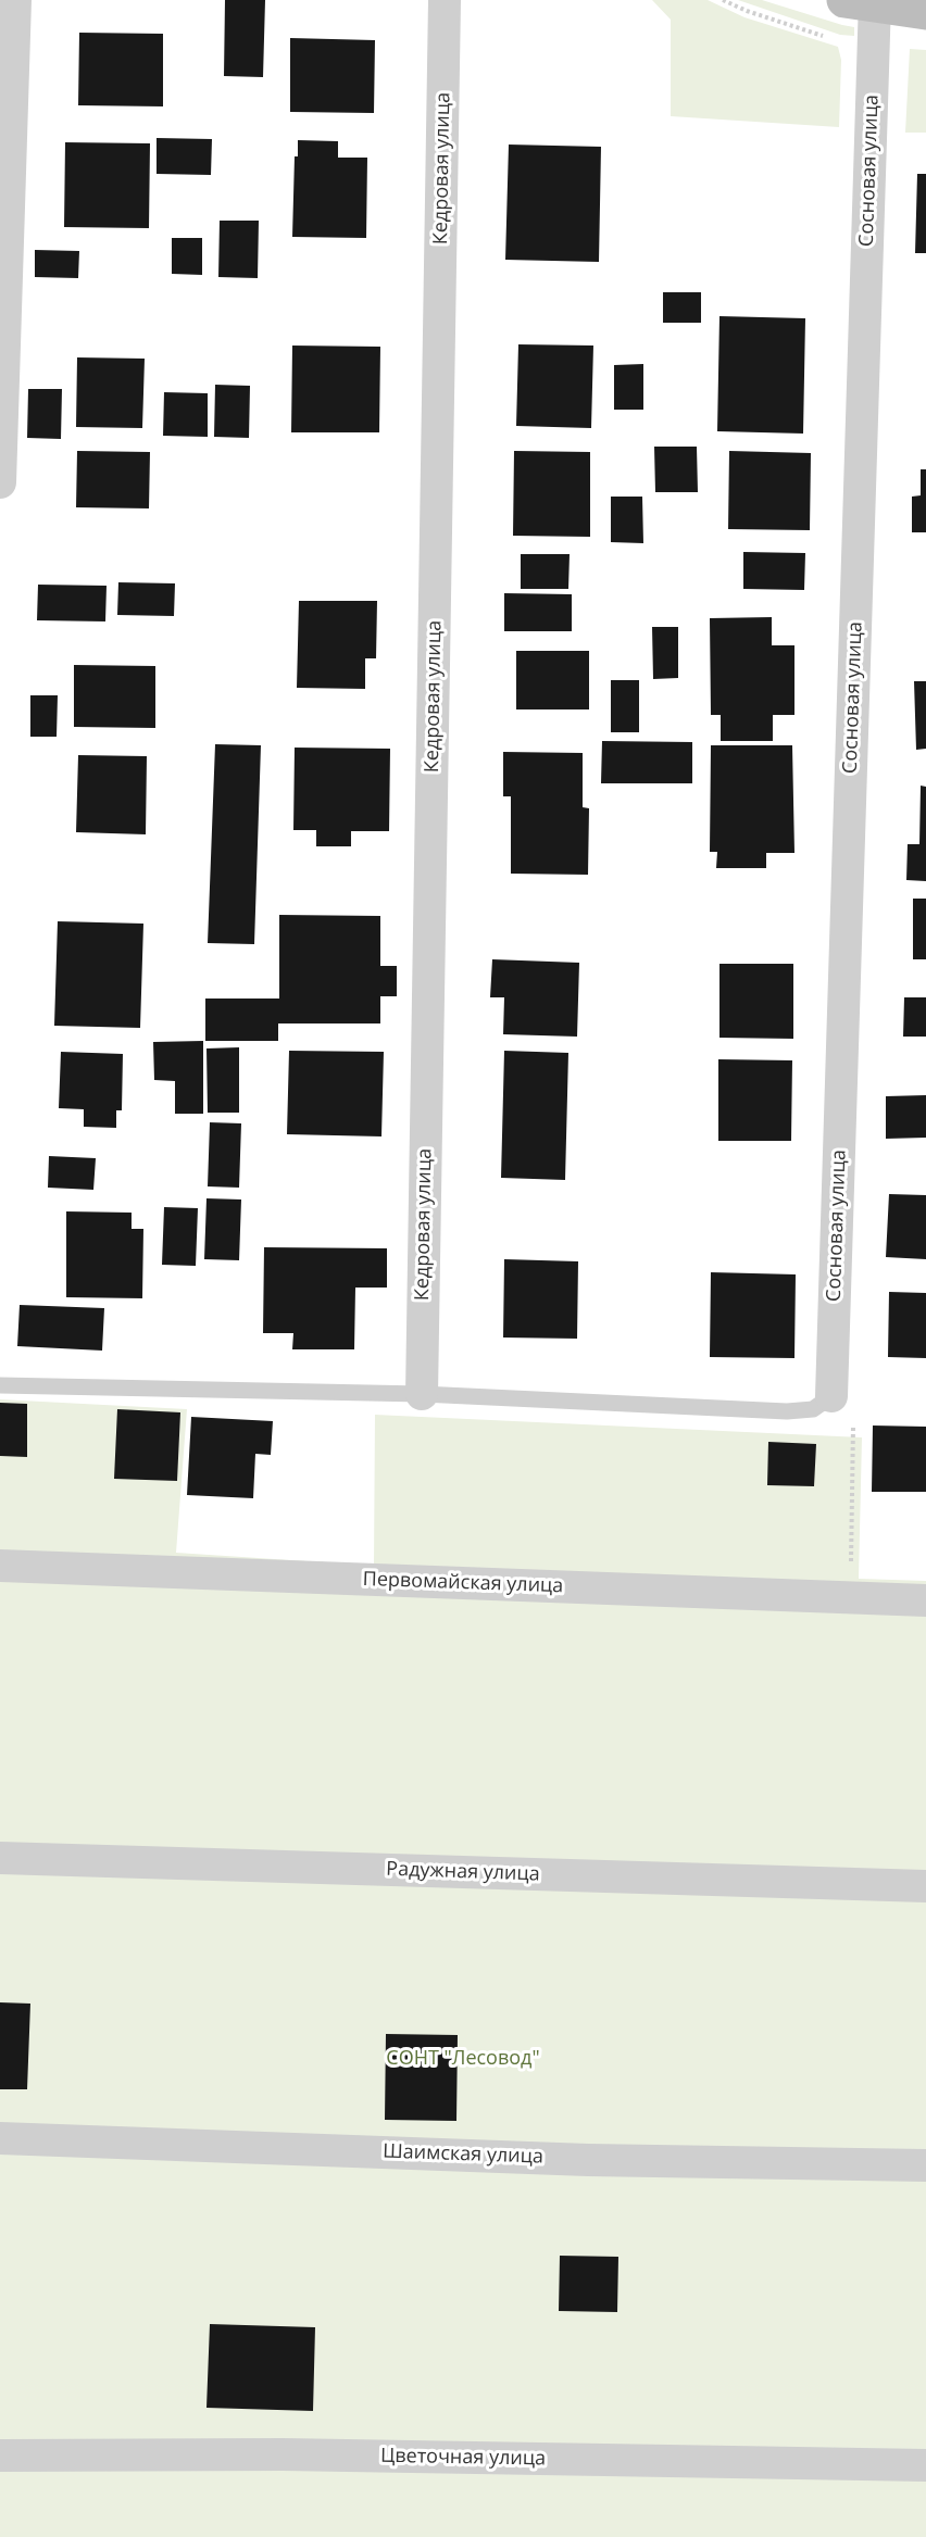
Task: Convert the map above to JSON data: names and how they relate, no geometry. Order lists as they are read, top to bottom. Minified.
{"streets":{"street":["Кедровая улица","Сосновая улица","Первомайская улица","Радужная улица","Шаимская улица","Цветочная улица"]},"parks":["СОНТ \"Лесовод\""]}
